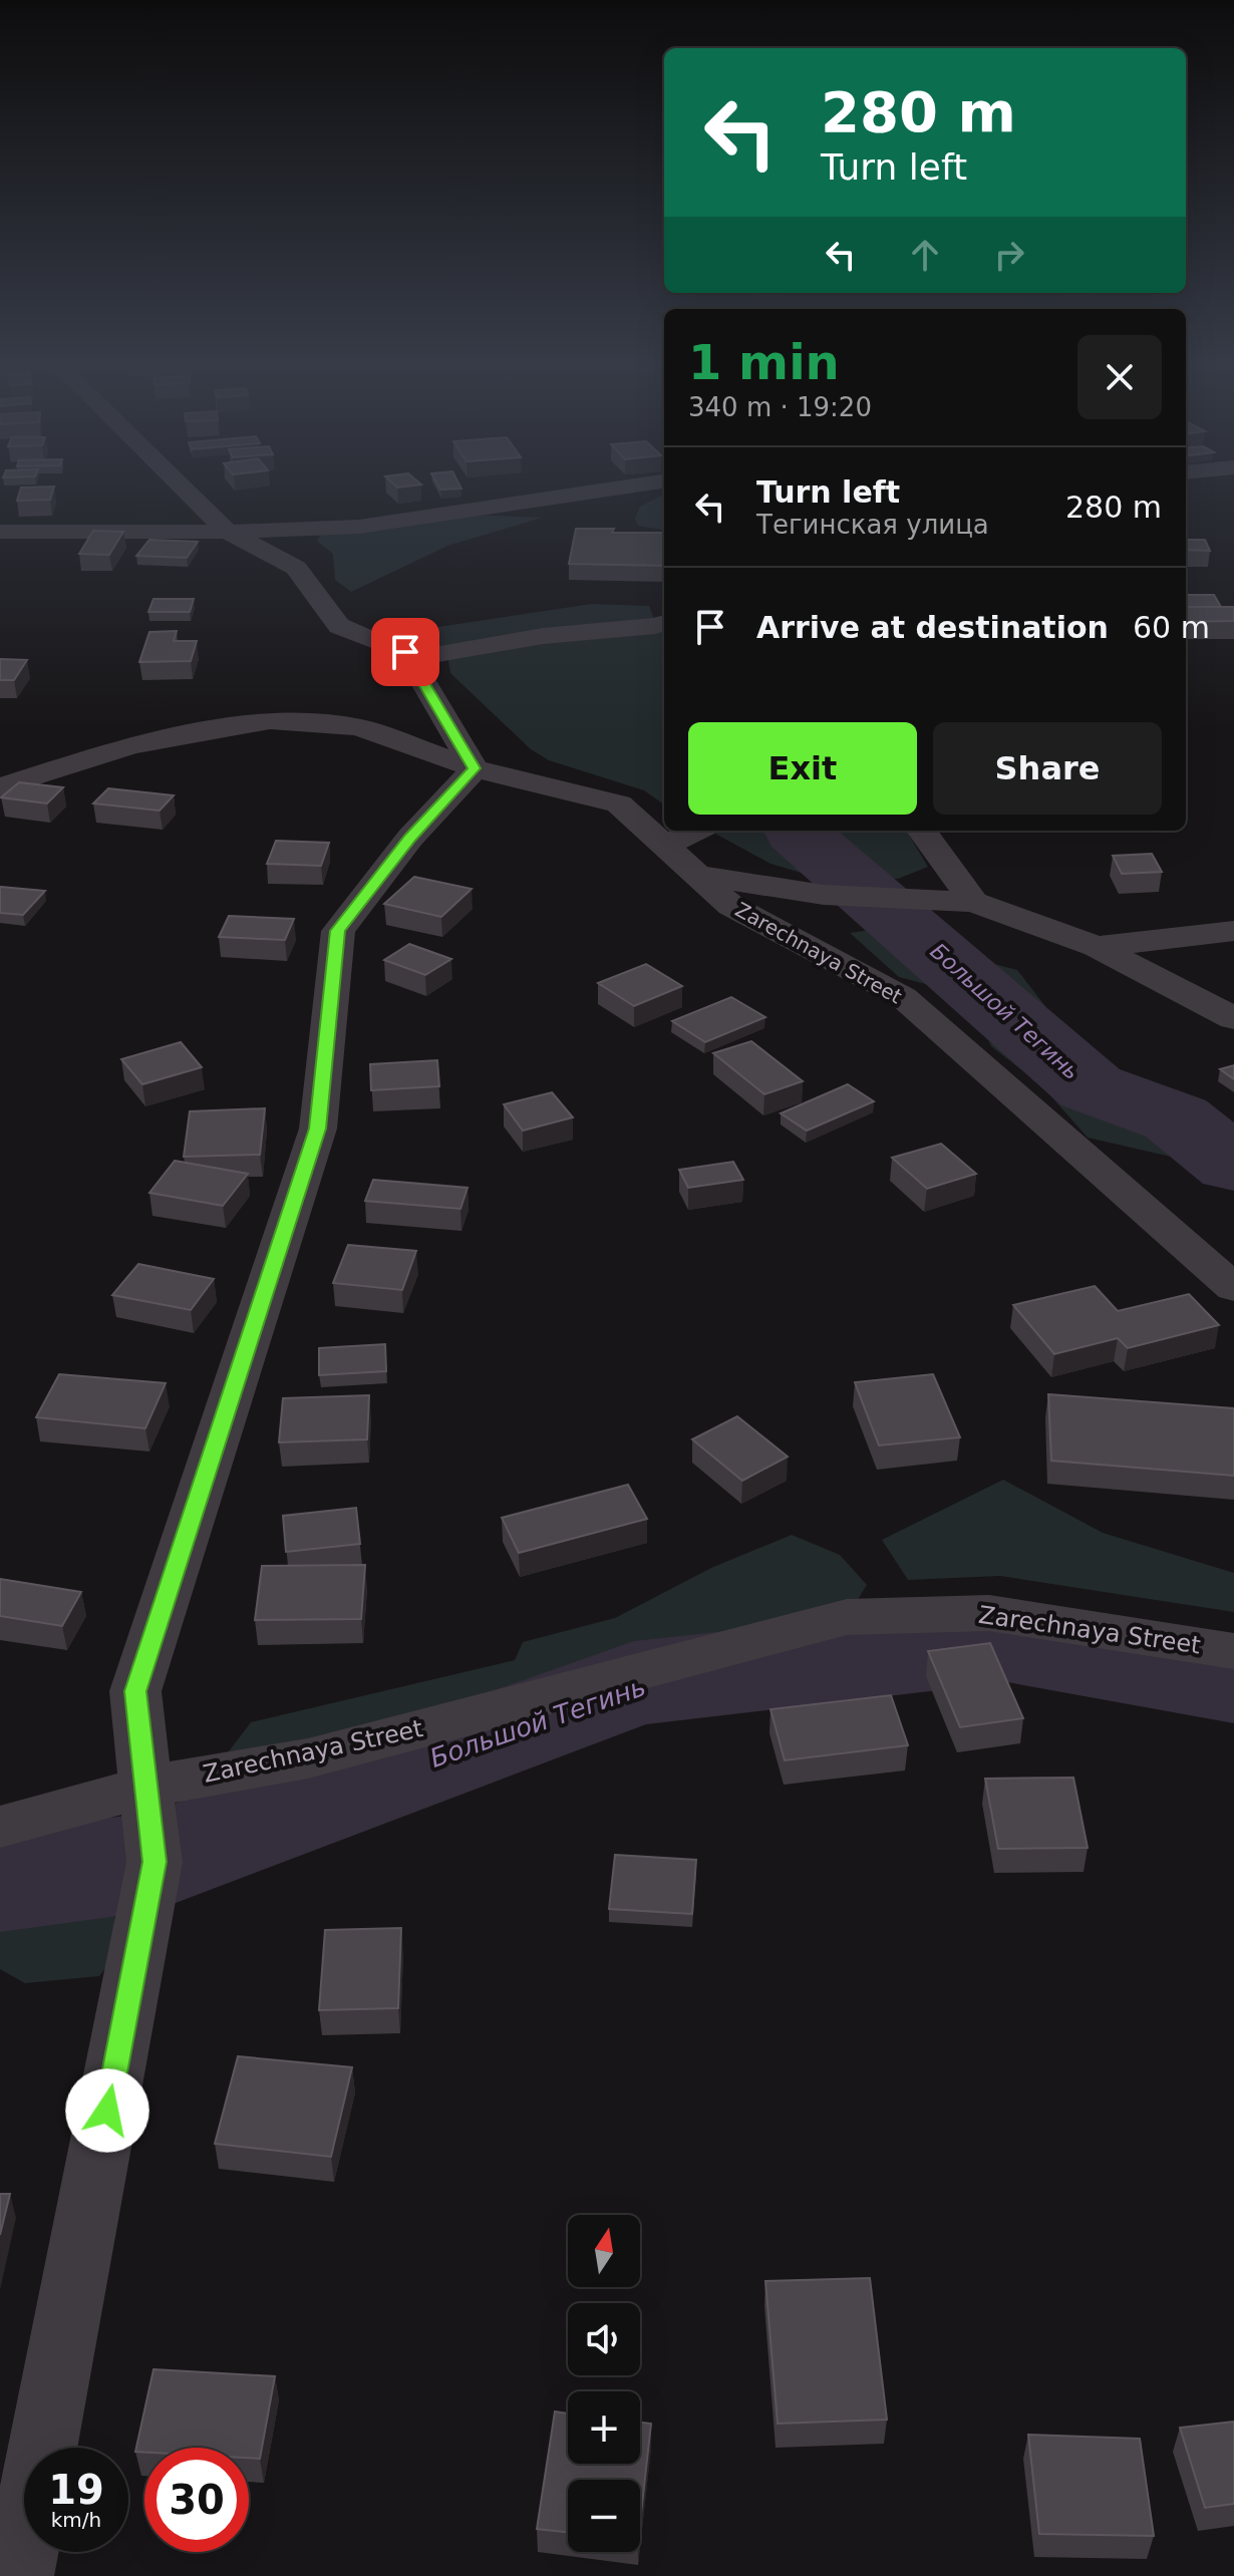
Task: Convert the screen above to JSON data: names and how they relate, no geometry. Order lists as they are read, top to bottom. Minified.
{"streets":{"street":["Zarechnaya Street"]},"water":["Большой Тегинь"],"north":"top","page":{"turn":["280 m","Turn left"],"heading":["1 min","340 m · 19:20"],"list":[{"name":"Turn left","note":"Тегинская улица","value":"280 m"},{"name":"Arrive at destination","value":"60 m"}],"buttons":["Exit","Share"],"map_buttons":["+","−"],"speed":"19 km/h","limit":"30"}}
